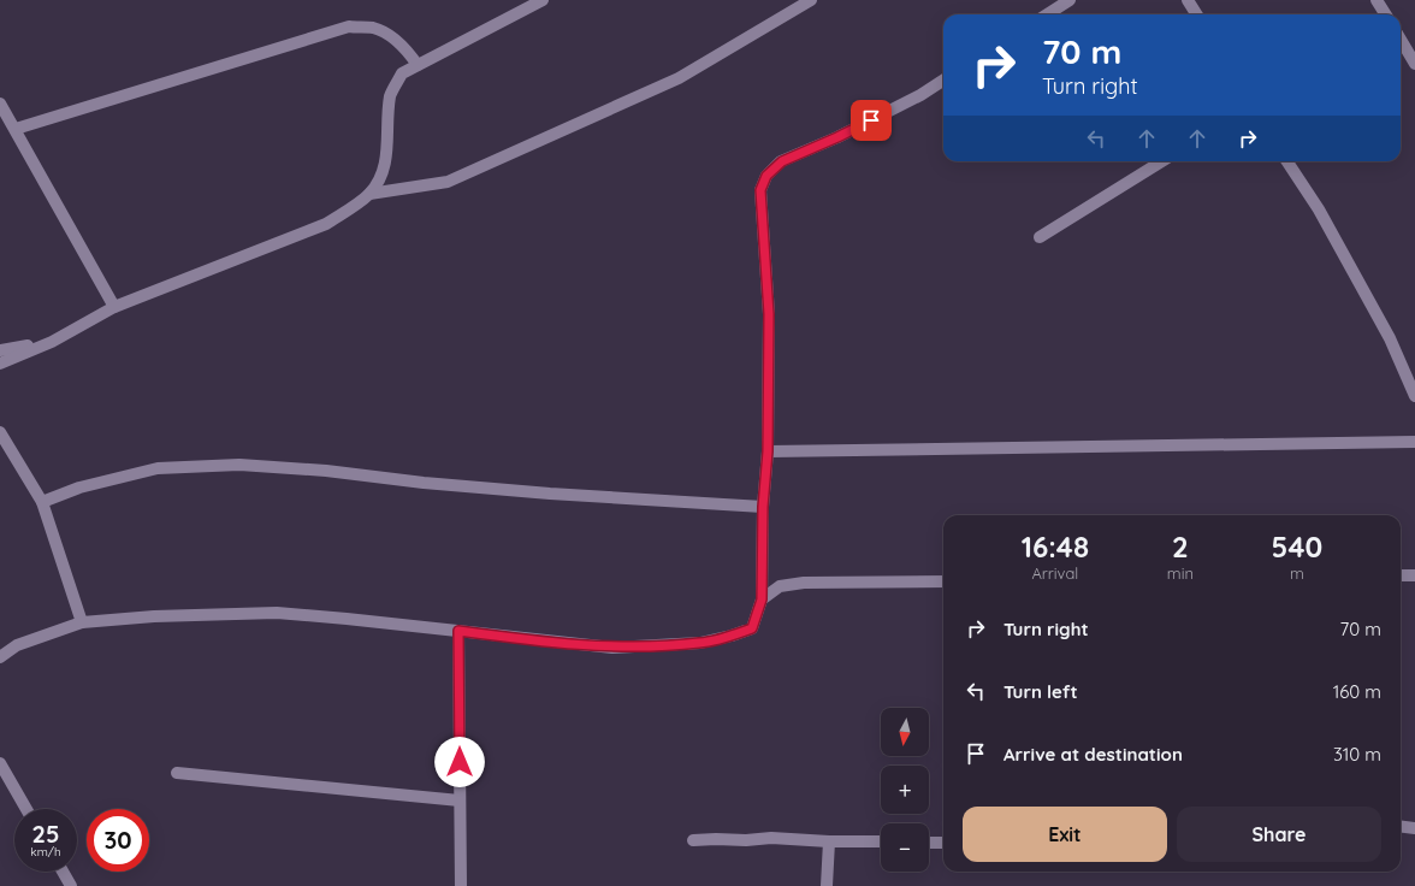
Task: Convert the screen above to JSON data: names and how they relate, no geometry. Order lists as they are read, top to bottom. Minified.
{"north":"bottom","page":{"turn":["70 m","Turn right"],"eta":["16:48","Arrival","2","min","540","m"],"list":[{"name":"Turn right","value":"70 m"},{"name":"Turn left","value":"160 m"},{"name":"Arrive at destination","value":"310 m"}],"map_buttons":["+","−"],"buttons":["Exit","Share"],"speed":"25 km/h","limit":"30"}}
